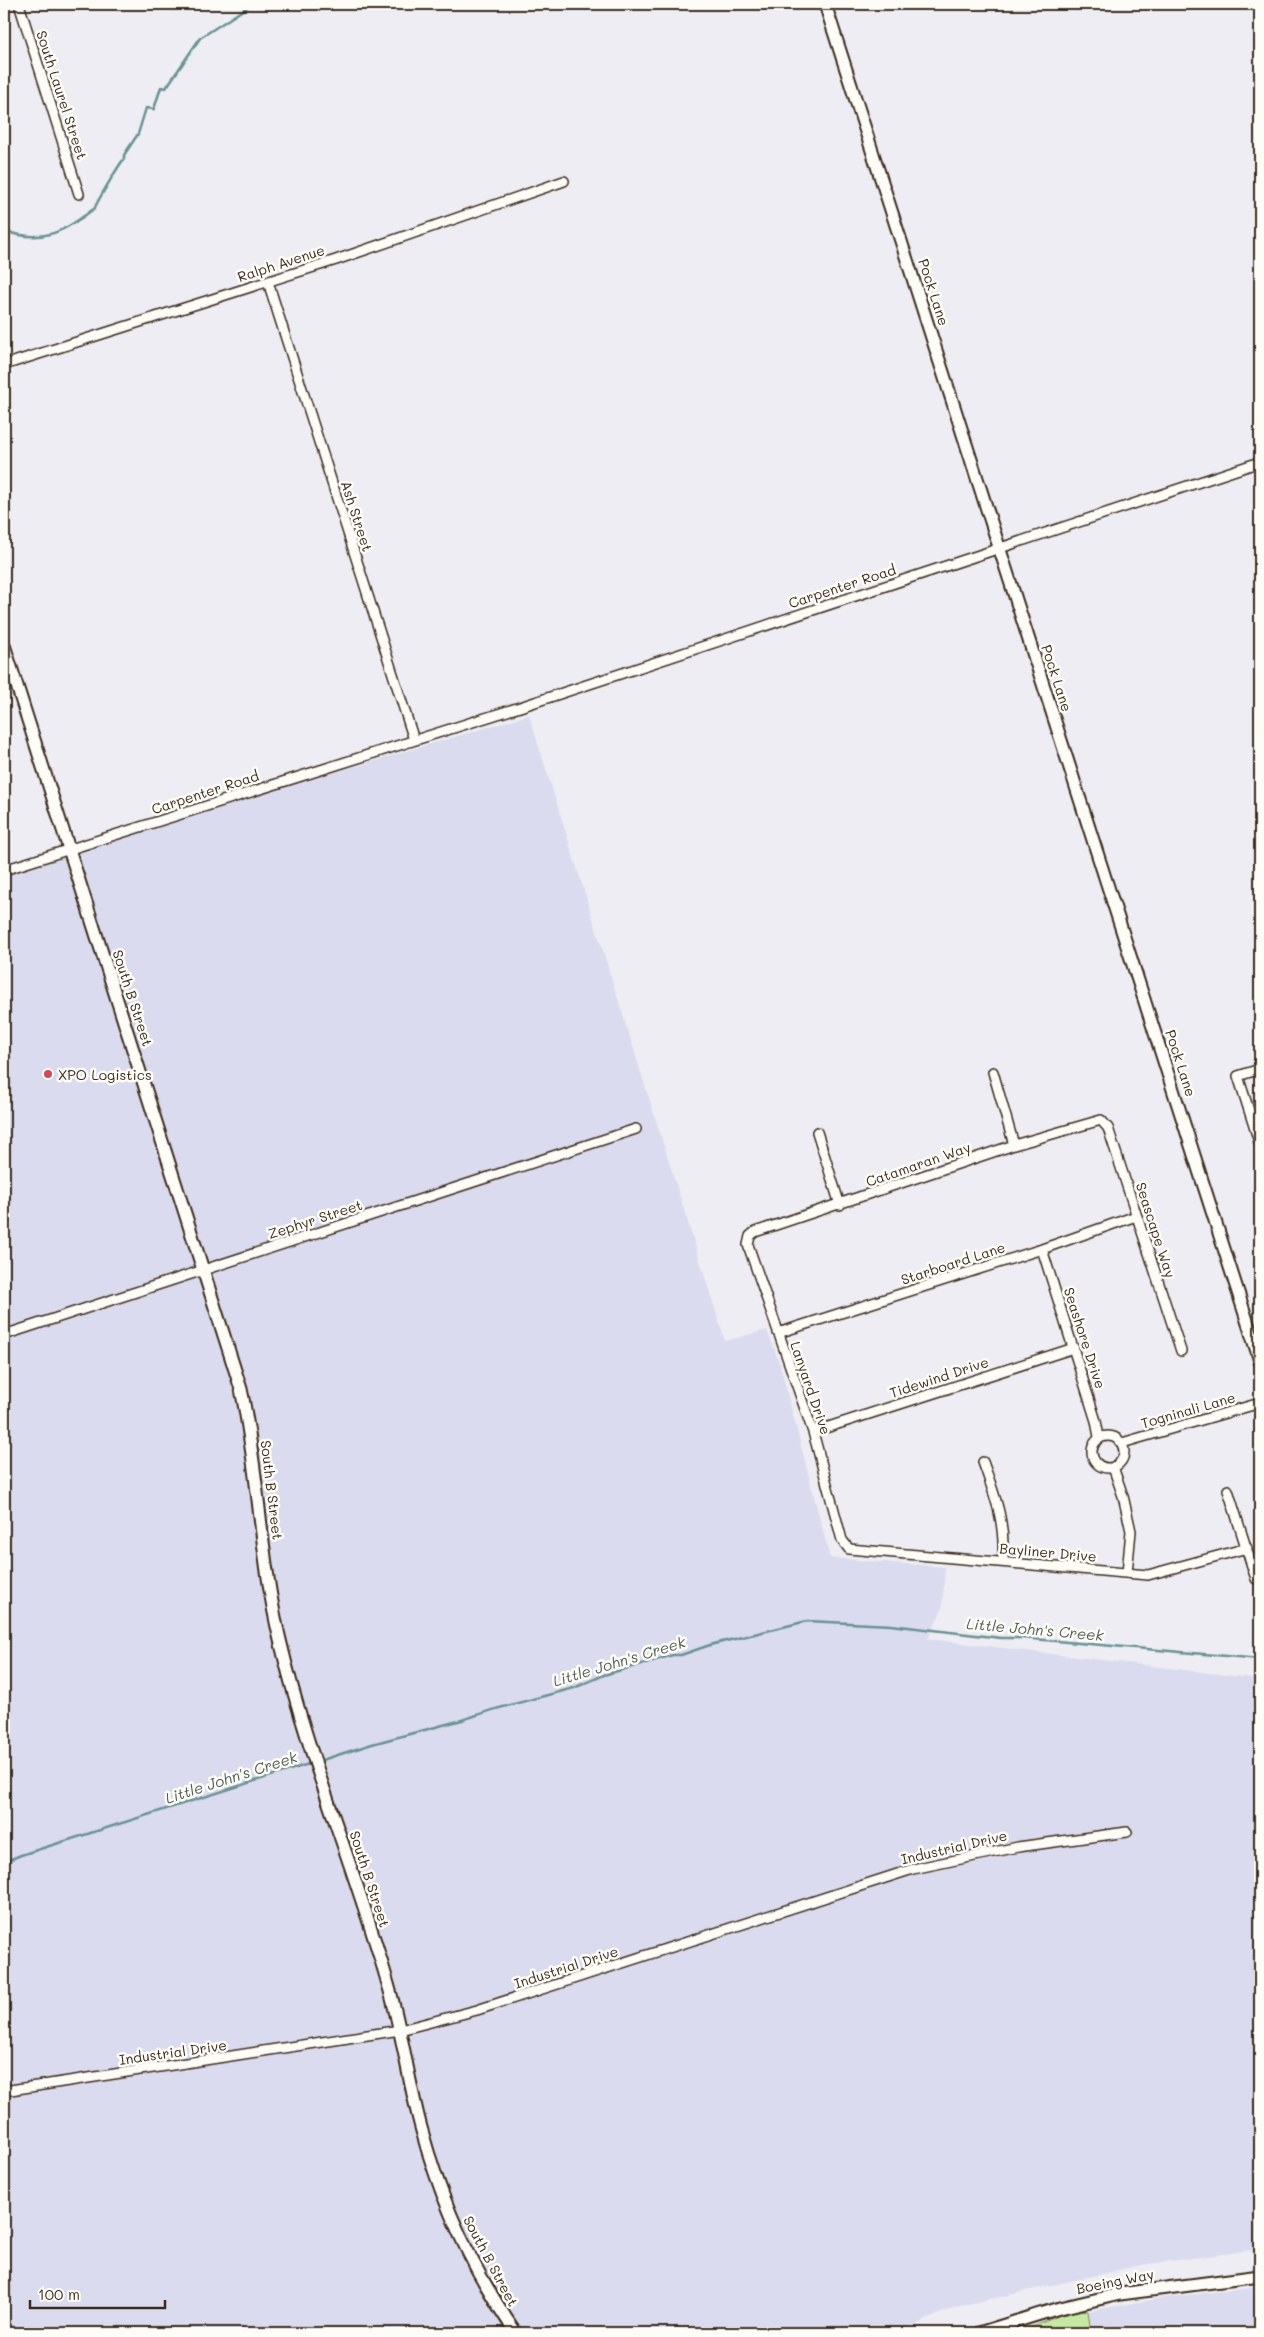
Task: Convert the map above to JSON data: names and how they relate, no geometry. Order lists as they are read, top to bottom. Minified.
{"streets":{"street":["South Laurel Street","Ralph Avenue","Pock Lane","Ash Street","Carpenter Road","South B Street","Catamaran Way","Zephyr Street","Seascape Way","Starboard Lane","Seashore Drive","Tidewind Drive","Lanyard Drive","Togninali Lane","Bayliner Drive","Industrial Drive","Boeing Way"]},"crossings":[["Ralph Avenue","Ash Street"],["Pock Lane","Carpenter Road"],["Ash Street","Carpenter Road"],["Carpenter Road","South B Street"],["South B Street","Zephyr Street"],["South B Street","Industrial Drive"],["Catamaran Way","Seascape Way"],["Catamaran Way","Lanyard Drive"],["Seascape Way","Starboard Lane"],["Starboard Lane","Seashore Drive"],["Starboard Lane","Lanyard Drive"],["Seashore Drive","Tidewind Drive"],["Seashore Drive","Togninali Lane"],["Tidewind Drive","Lanyard Drive"],["Lanyard Drive","Bayliner Drive"]],"water":["Little John's Creek"],"places":["XPO Logistics"],"scale_bar":"100 m"}
